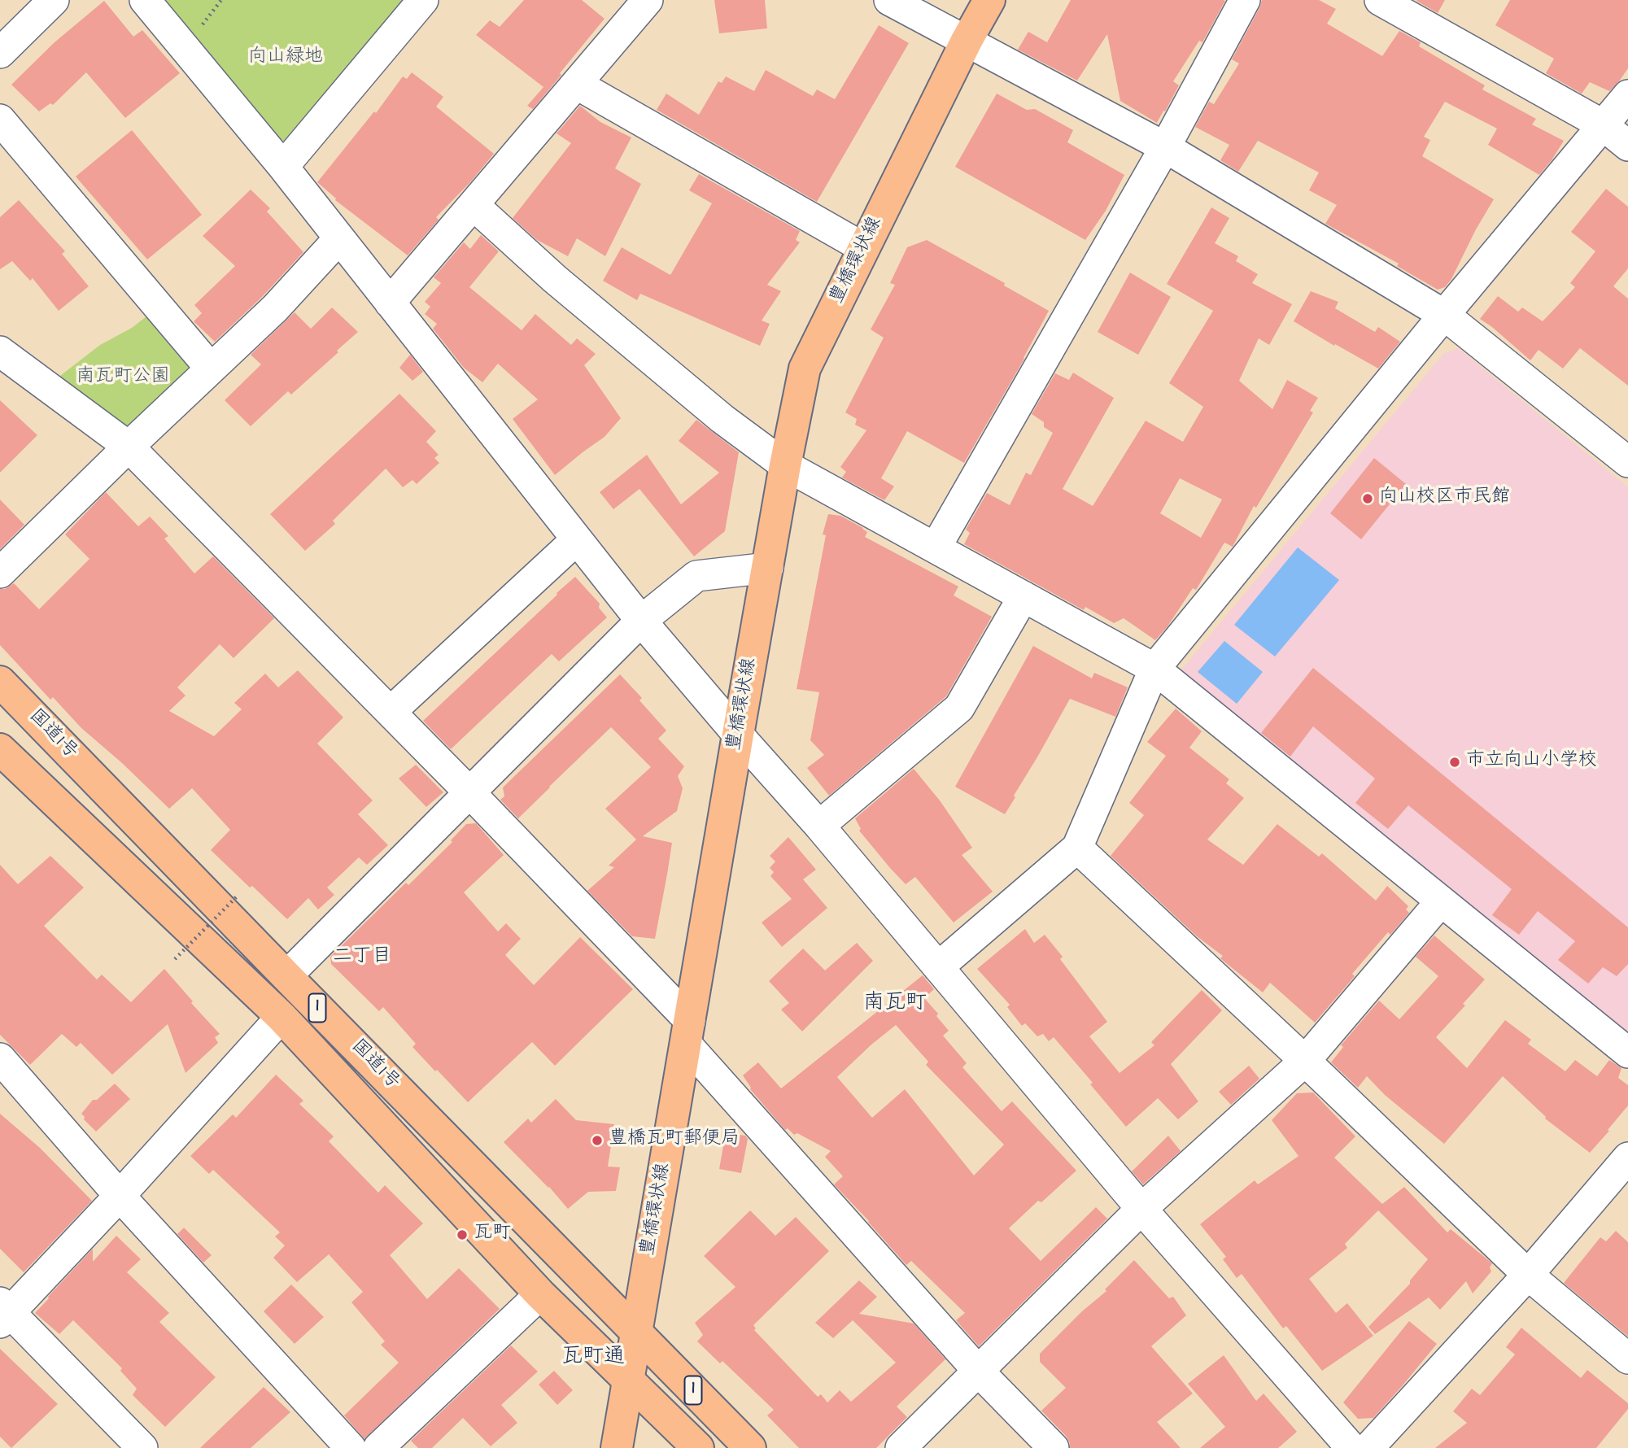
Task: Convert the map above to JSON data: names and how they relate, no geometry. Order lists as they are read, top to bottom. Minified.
{"streets":{"main road":["豊橋環状線","国道1号","1"]},"crossings":[["豊橋環状線","国道1号"]],"districts":["二丁目","南瓦町","瓦町通"],"parks":["向山緑地","南瓦町公園"],"places":["向山校区市民館","市立向山小学校","豊橋瓦町郵便局","瓦町"]}
